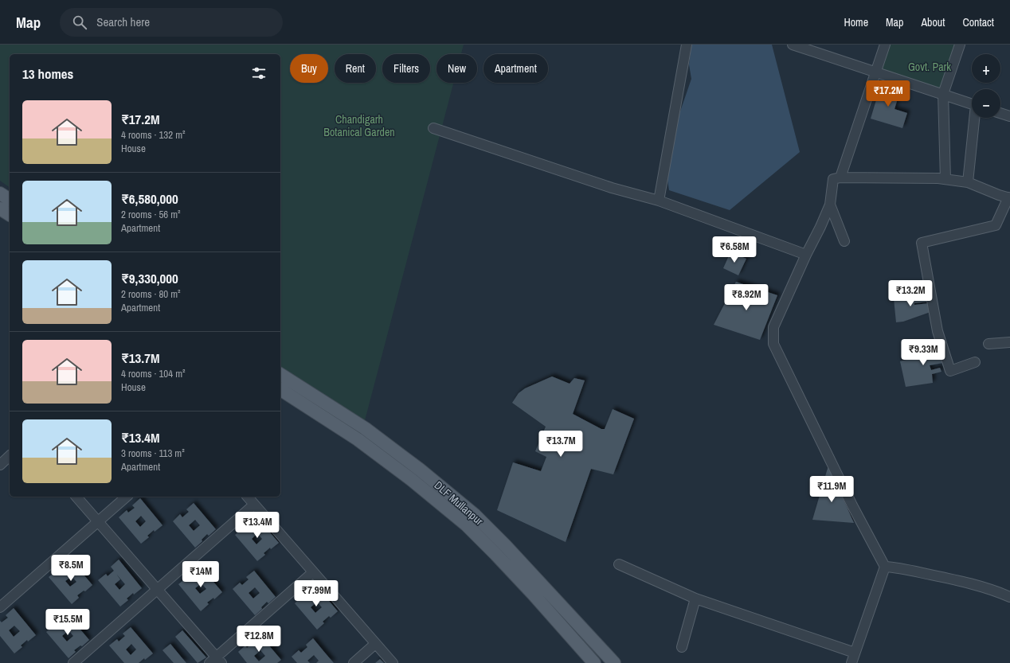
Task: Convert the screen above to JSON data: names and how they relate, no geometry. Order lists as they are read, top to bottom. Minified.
{"streets":{"main road":["DLF Mullanpur"]},"parks":["Govt. Park","Chandigarh Botanical Garden"],"page":{"header":"Map","search":"Search here","nav":["Home","Map","About","Contact"],"map_buttons":["+","−"],"chip":["Buy","Rent","Filters","New","Apartment"],"heading":"13 homes","price":["₹17.2M","₹6.58M","₹13.2M","₹8.92M","₹9.33M","₹13.7M","₹11.9M","₹13.4M","₹8.5M","₹14M","₹7.99M","₹15.5M","₹12.8M"],"list":[{"name":"₹17.2M","note":"4 rooms · 132 m² · House"},{"name":"₹6,580,000","note":"2 rooms · 56 m² · Apartment"},{"name":"₹9,330,000","note":"2 rooms · 80 m² · Apartment"},{"name":"₹13.7M","note":"4 rooms · 104 m² · House"},{"name":"₹13.4M","note":"3 rooms · 113 m² · Apartment"}]}}
